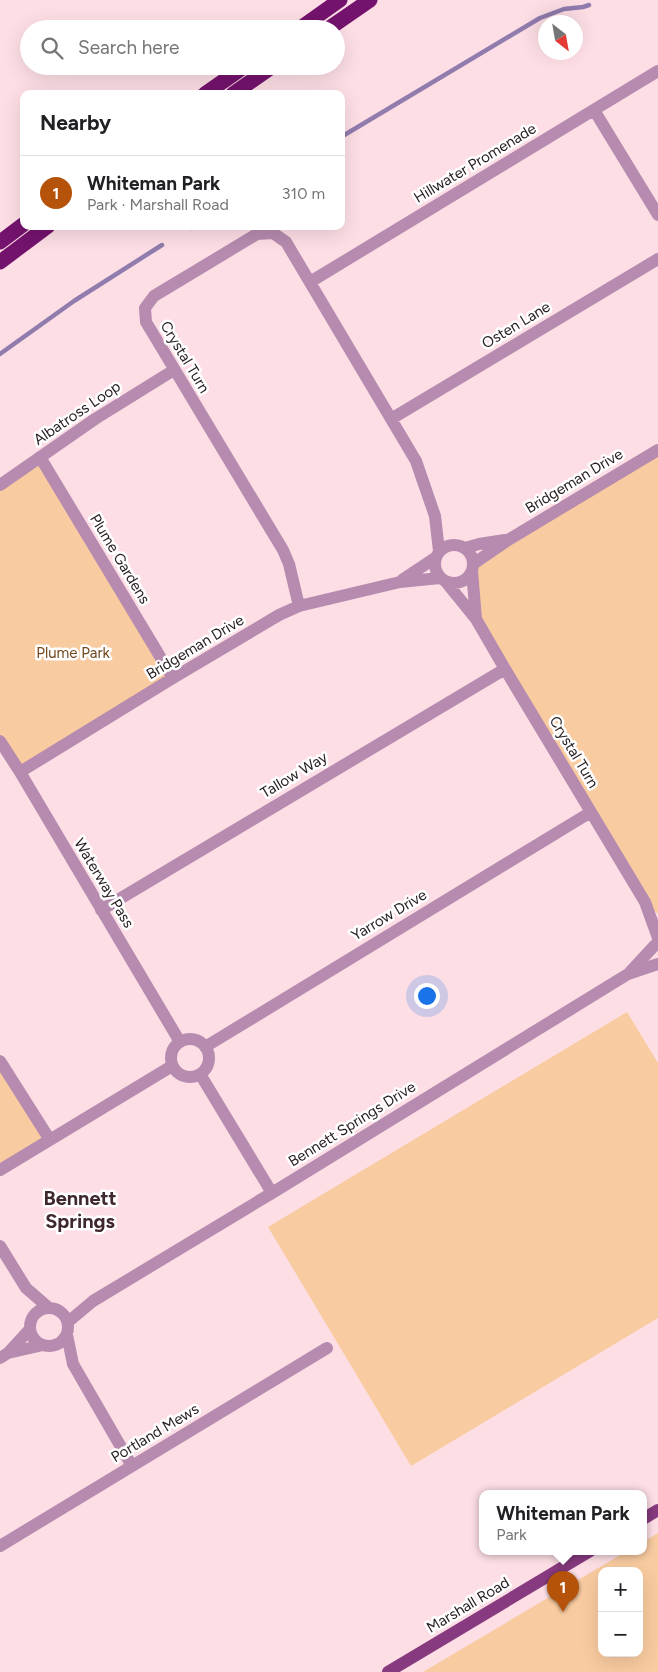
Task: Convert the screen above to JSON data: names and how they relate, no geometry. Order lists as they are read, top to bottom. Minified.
{"streets":{"main road":["Marshall Road"],"street":["Hillwater Promenade","Osten Lane","Crystal Turn","Albatross Loop","Bridgeman Drive","Plume Gardens","Tallow Way","Waterway Pass","Yarrow Drive","Bennett Springs Drive","Portland Mews"]},"crossings":[["Hillwater Promenade","Crystal Turn"],["Osten Lane","Crystal Turn"],["Crystal Turn","Albatross Loop"],["Crystal Turn","Bridgeman Drive"],["Crystal Turn","Tallow Way"],["Crystal Turn","Yarrow Drive"],["Crystal Turn","Bennett Springs Drive"],["Albatross Loop","Plume Gardens"],["Bridgeman Drive","Plume Gardens"],["Bridgeman Drive","Waterway Pass"],["Tallow Way","Waterway Pass"],["Waterway Pass","Yarrow Drive"]],"districts":["Bennett Springs"],"parks":["Plume Park"],"north":"bottom right","page":{"search":"Search here","heading":"Nearby","list":[{"mark":"1","name":"Whiteman Park","note":"Park · Marshall Road","value":"310 m"}],"popup":["Whiteman Park","Park"],"map_buttons":["+","−"],"pins":"1"}}
